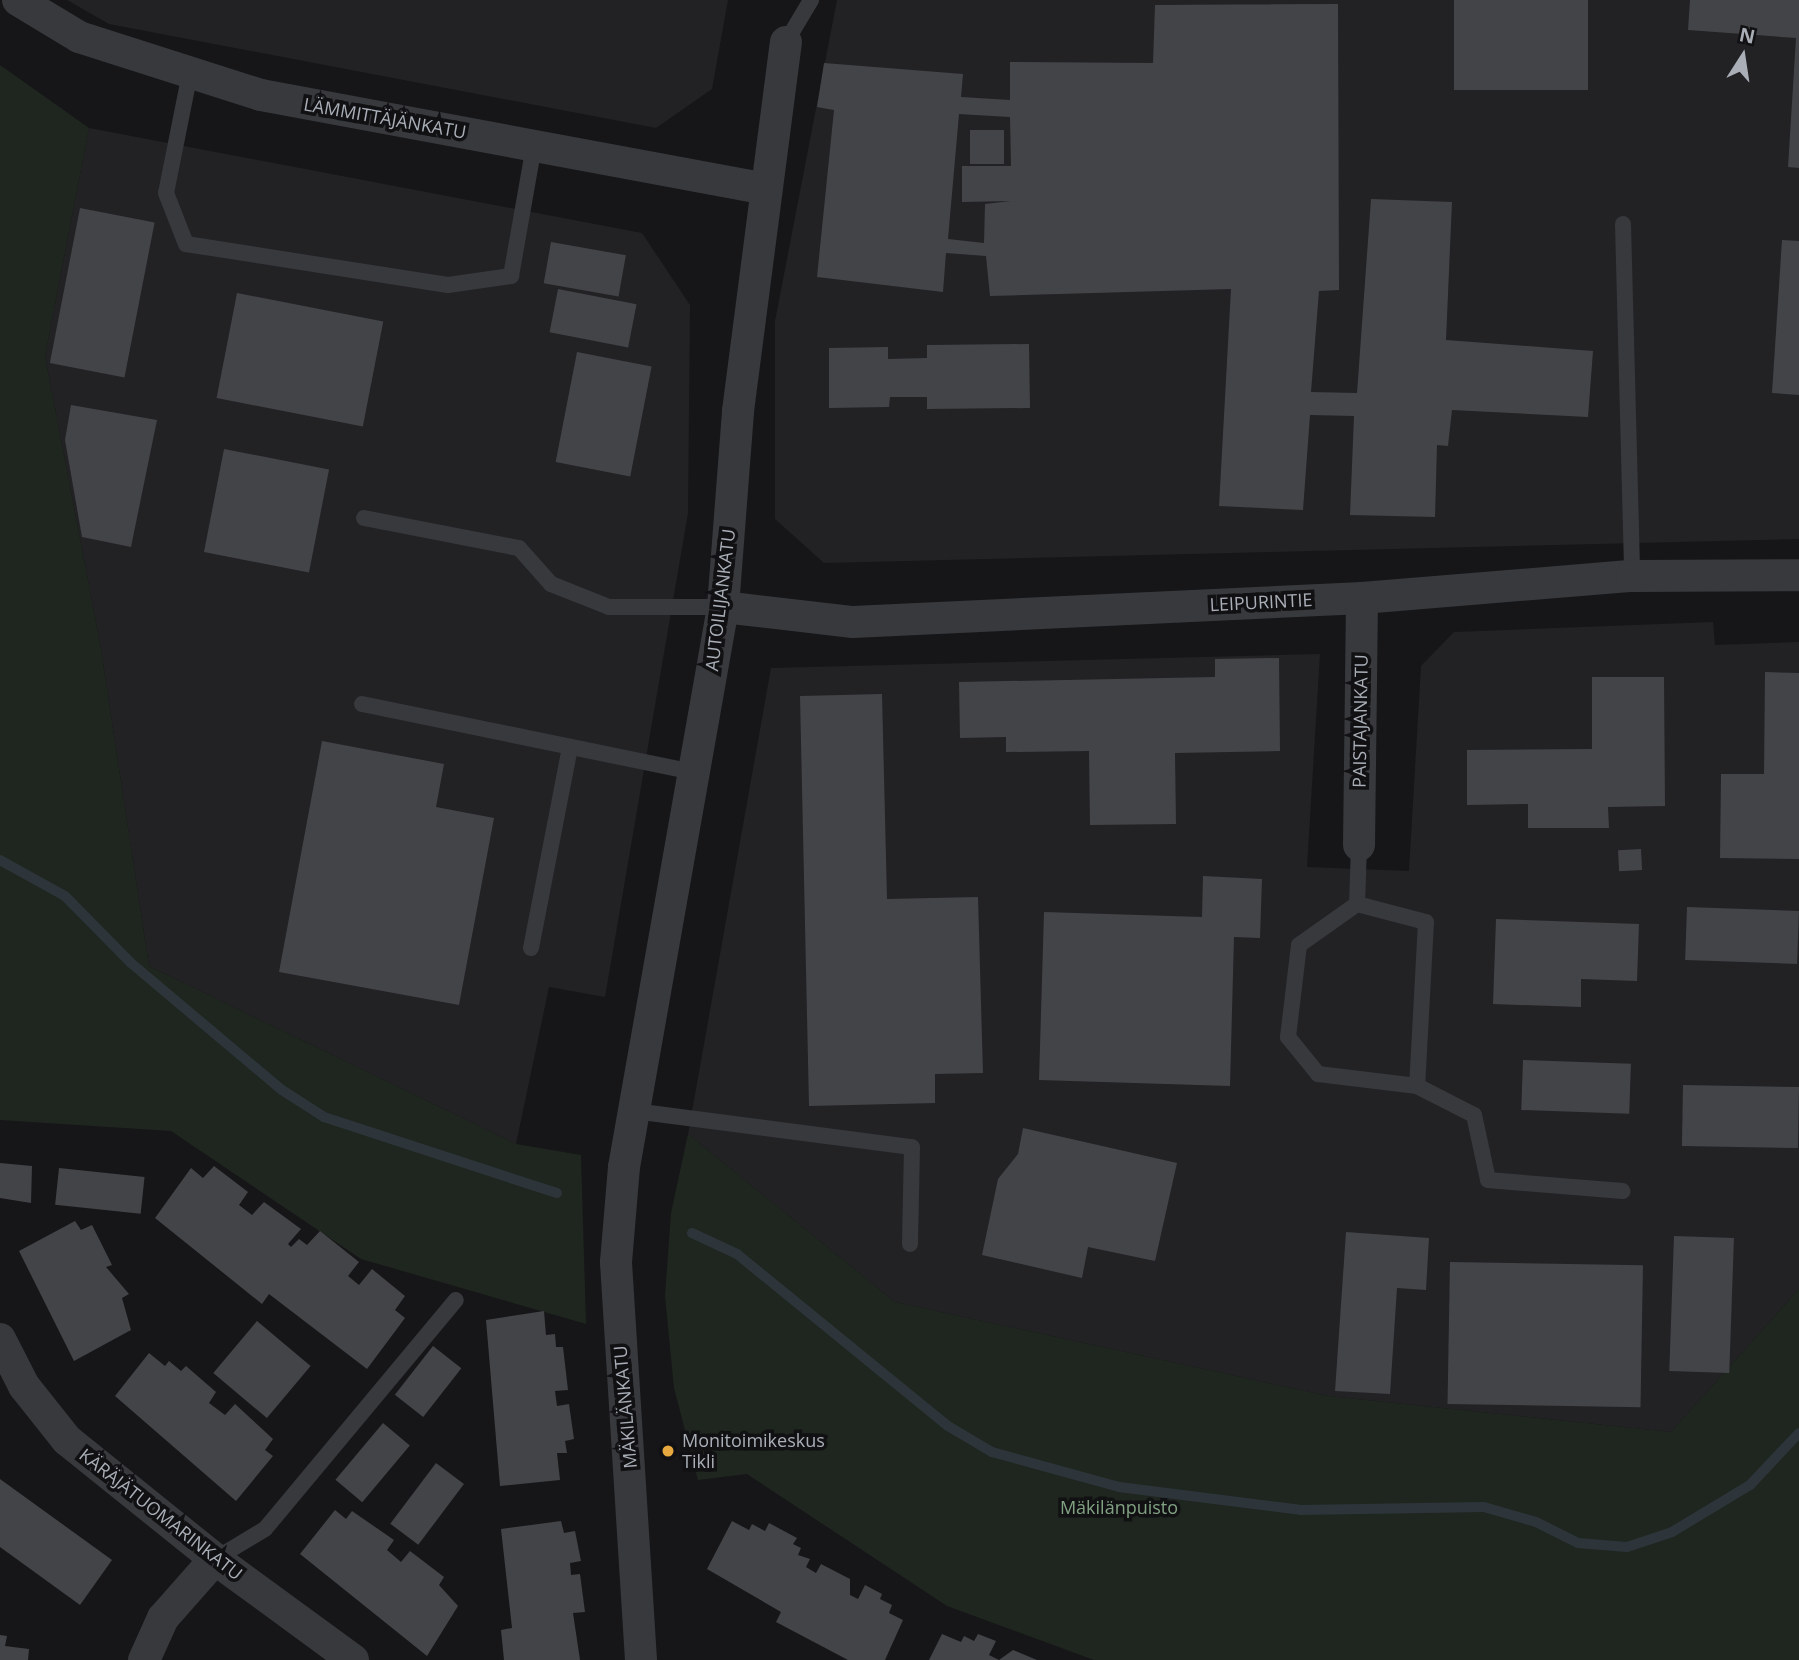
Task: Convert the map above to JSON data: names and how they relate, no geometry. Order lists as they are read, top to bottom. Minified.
{"streets":{"street":["LÄMMITTÄJÄNKATU","AUTOILIJANKATU","LEIPURINTIE","PAISTAJANKATU","MÄKILÄNKATU","KÄRÄJÄTUOMARINKATU"]},"crossings":[["LÄMMITTÄJÄNKATU","AUTOILIJANKATU"],["AUTOILIJANKATU","LEIPURINTIE"],["AUTOILIJANKATU","MÄKILÄNKATU"],["LEIPURINTIE","PAISTAJANKATU"]],"parks":["Mäkilänpuisto"],"places":["Monitoimikeskus Tikli"],"north":"top"}
